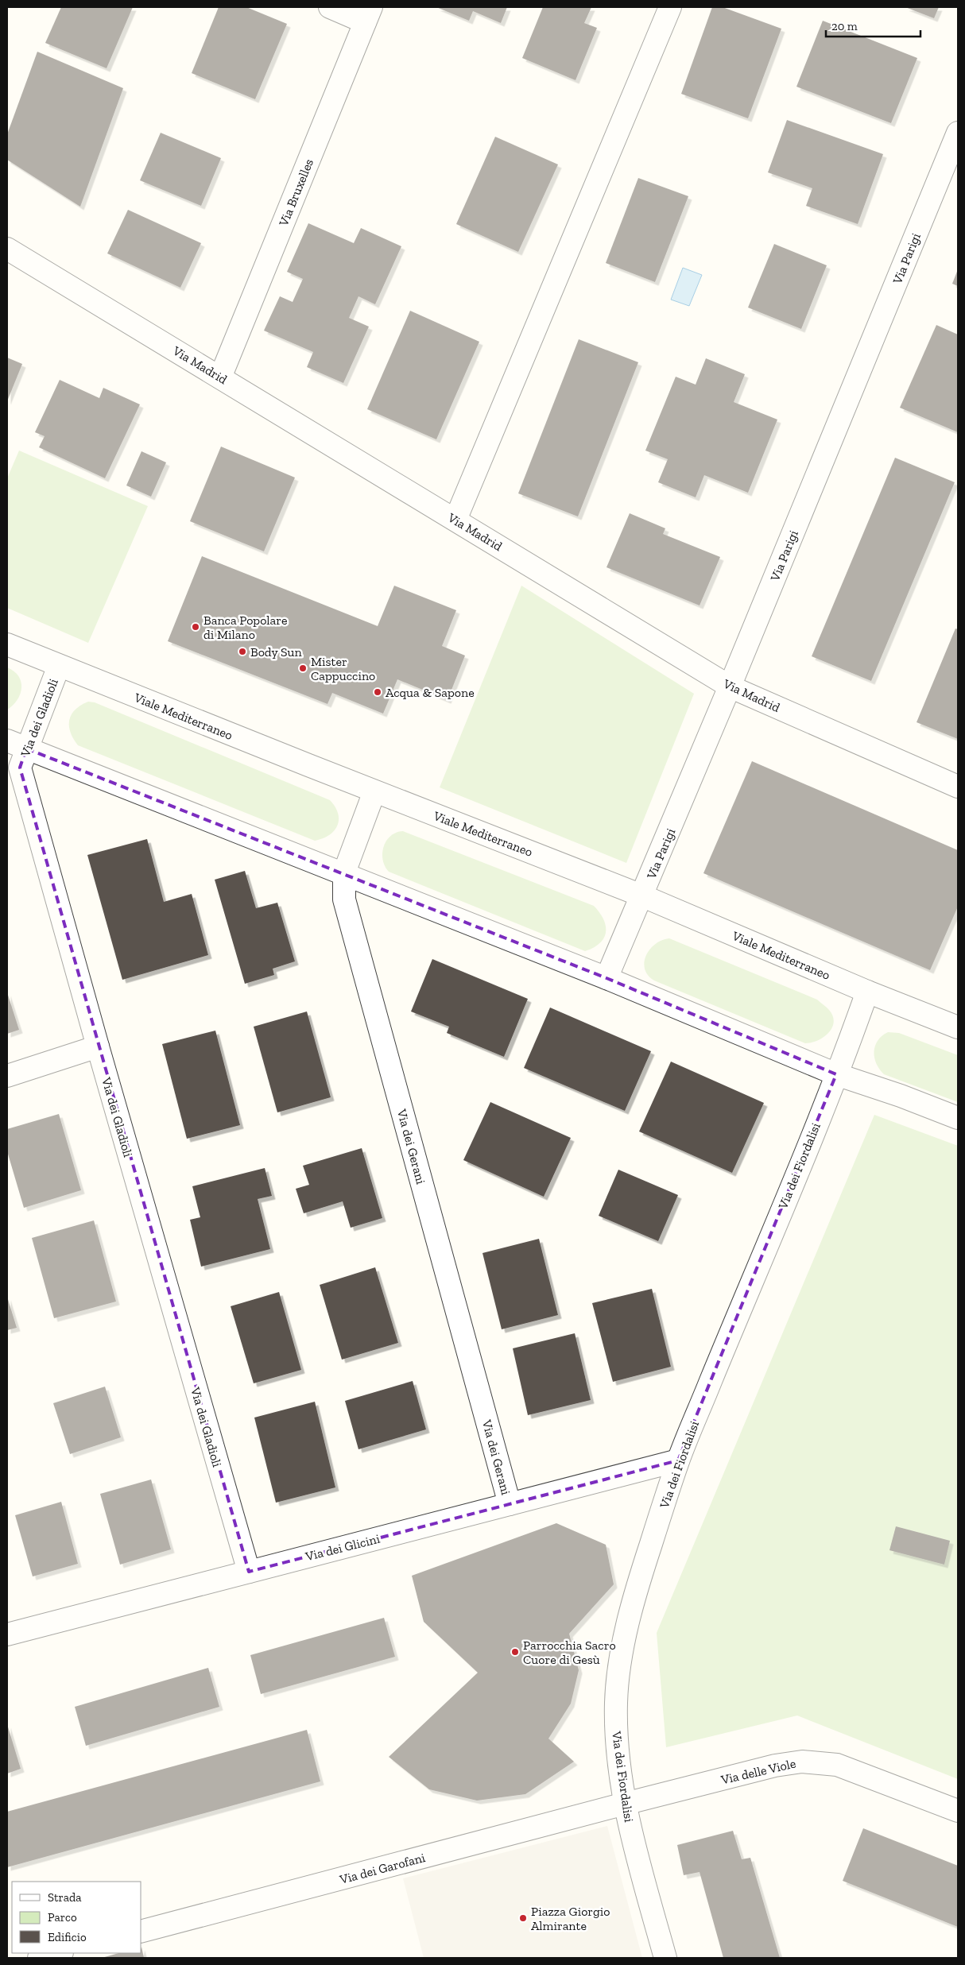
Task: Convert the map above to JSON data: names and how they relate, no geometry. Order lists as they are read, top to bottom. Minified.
{"streets":{"street":["Via Bruxelles","Via Parigi","Via Madrid","Viale Mediterraneo","Via dei Gladioli","Via dei Gerani","Via dei Fiordalisi","Via dei Glicini","Via delle Viole","Via dei Garofani"]},"crossings":[["Via Bruxelles","Via Madrid"],["Via Parigi","Via Madrid"],["Via Parigi","Viale Mediterraneo"],["Viale Mediterraneo","Via dei Gladioli"],["Viale Mediterraneo","Via dei Gerani"],["Viale Mediterraneo","Via dei Fiordalisi"],["Via dei Gladioli","Via dei Glicini"],["Via dei Gerani","Via dei Glicini"],["Via dei Fiordalisi","Via dei Glicini"],["Via dei Fiordalisi","Via delle Viole"],["Via dei Fiordalisi","Via dei Garofani"],["Via delle Viole","Via dei Garofani"]],"places":["Banca Popolare di Milano","Body Sun","Mister Cappuccino","Acqua & Sapone","Parrocchia Sacro Cuore di Gesù","Piazza Giorgio Almirante"],"legend":["Strada","Parco","Edificio"],"scale_bar":"20 m"}
